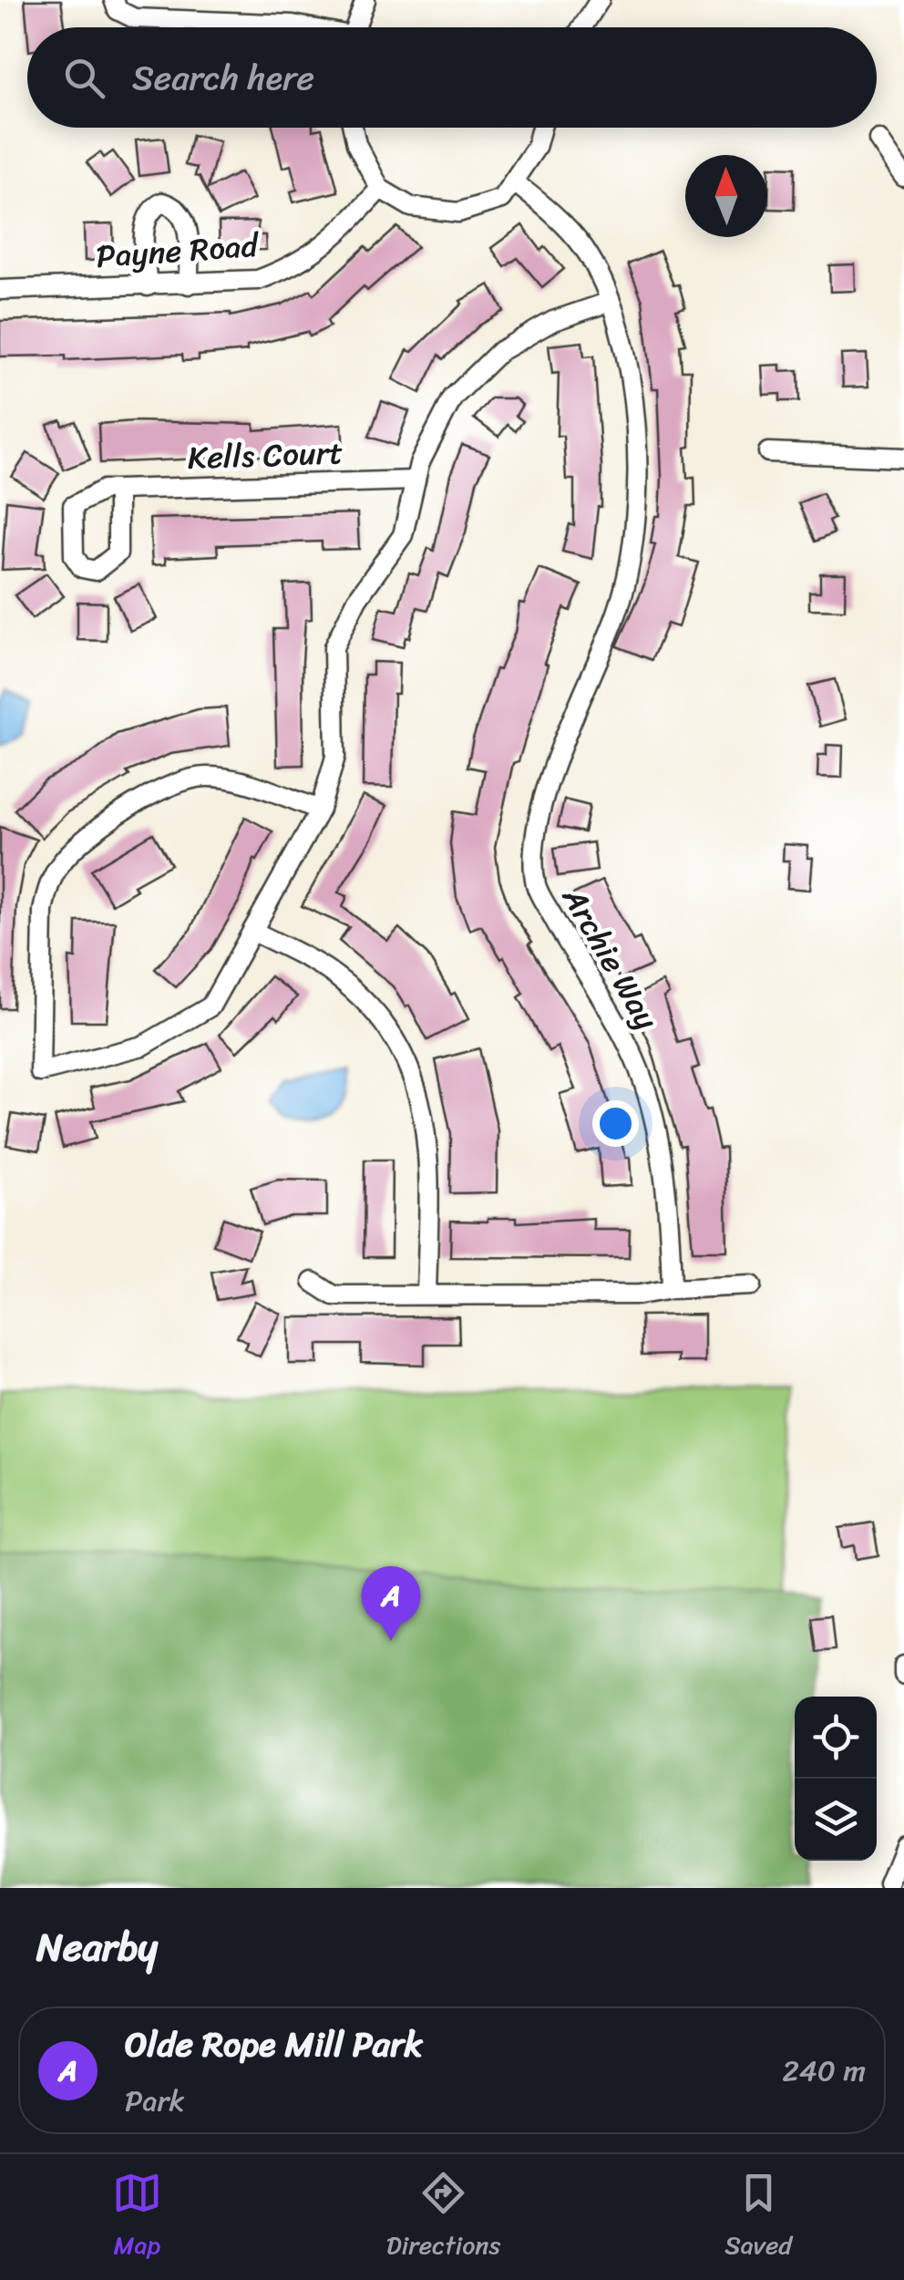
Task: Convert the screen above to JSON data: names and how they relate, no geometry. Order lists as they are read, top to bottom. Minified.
{"streets":{"street":["Payne Road","Kells Court","Archie Way"]},"north":"top","page":{"search":"Search here","pins":"A","heading":"Nearby","list":[{"mark":"A","name":"Olde Rope Mill Park","note":"Park","value":"240 m"}],"nav":["Map","Directions","Saved"]}}
